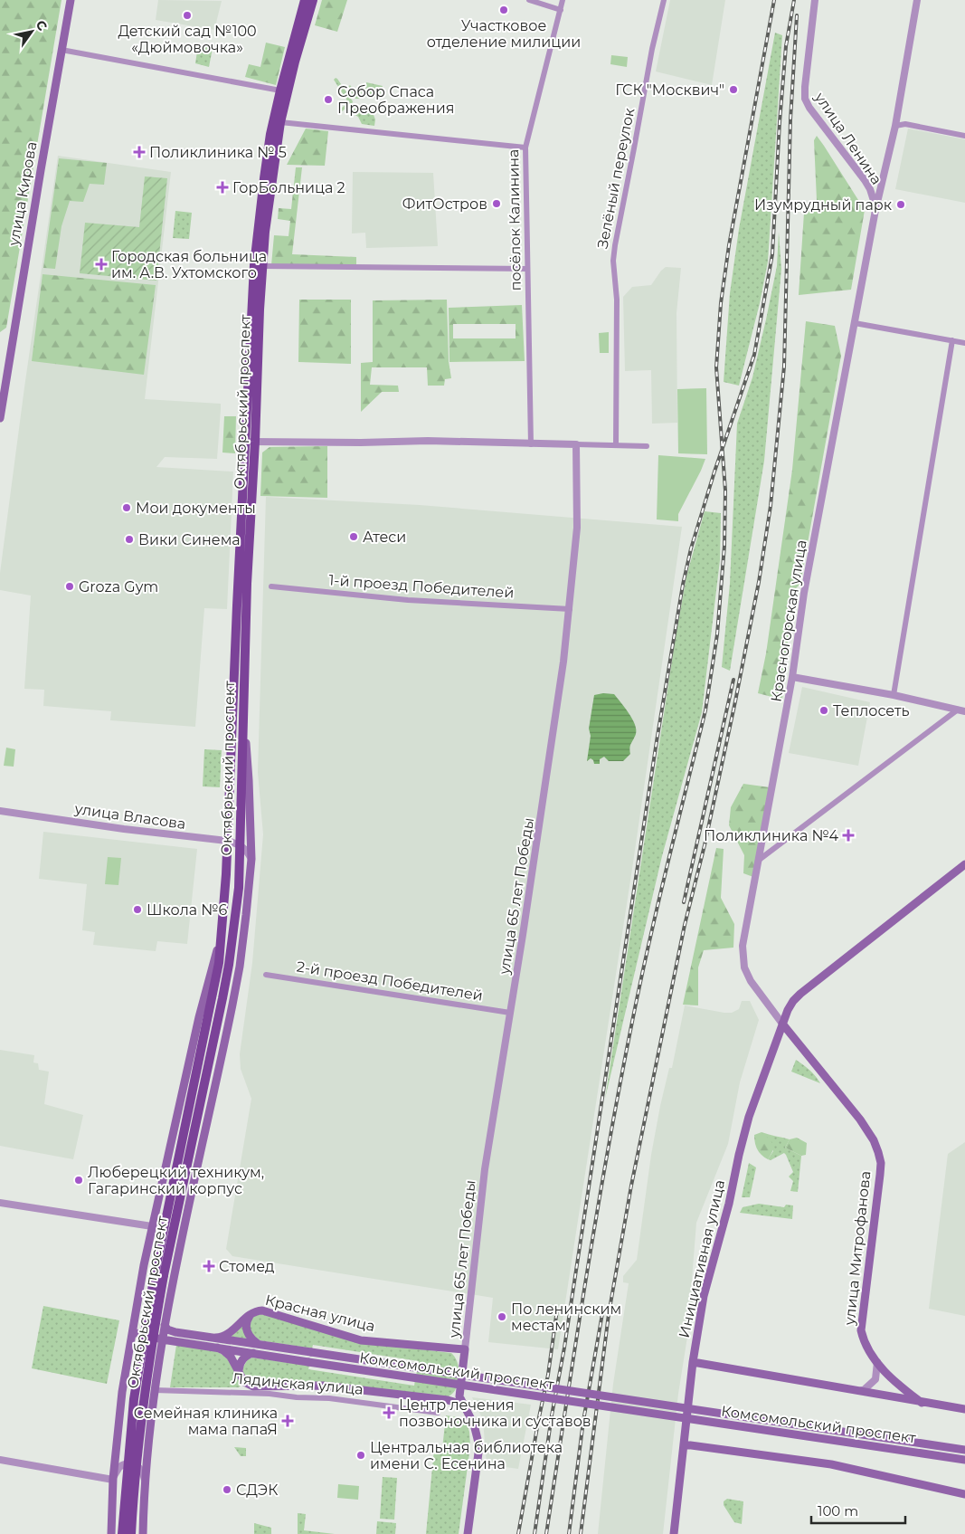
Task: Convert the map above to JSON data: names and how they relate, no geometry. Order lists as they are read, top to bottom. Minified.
{"streets":{"main road":["улица Кирова","Октябрьский проспект","улица Митрофанова","Инициативная улица","Красная улица","Комсомольский проспект","Лядинская улица"],"street":["улица Ленина","Зелёный переулок","посёлок Калинина","1-й проезд Победителей","Красногорская улица","улица Власова","улица 65 лет Победы","2-й проезд Победителей"]},"crossings":[["улица Ленина","Красногорская улица"],["Октябрьский проспект","улица Власова"],["1-й проезд Победителей","улица 65 лет Победы"],["Красногорская улица","улица Митрофанова"],["Красногорская улица","Инициативная улица"],["улица 65 лет Победы","2-й проезд Победителей"],["улица 65 лет Победы","Красная улица"],["улица Митрофанова","Инициативная улица"]],"places":{"other":["Участковое отделение милиции","Детский сад №100 «Дюймовочка»","ГСК \"Москвич\"","Собор Спаса Преображения","ФитОстров","Изумрудный парк","Мои документы","Атеси","Вики Синема","Groza Gym","Теплосеть","Школа №6","Люберецкий техникум, Гагаринский корпус","По ленинским местам","Центральная библиотека имени С. Есенина","СДЭК"],"health":["Поликлиника № 5","ГорБольница 2","Городская больница им. А.В. Ухтомского","Поликлиника №4","Стомед","Центр лечения позвоночника и суставов","Семейная клиника мама папаЯ"]},"scale_bar":"100 m","north":"top right"}
